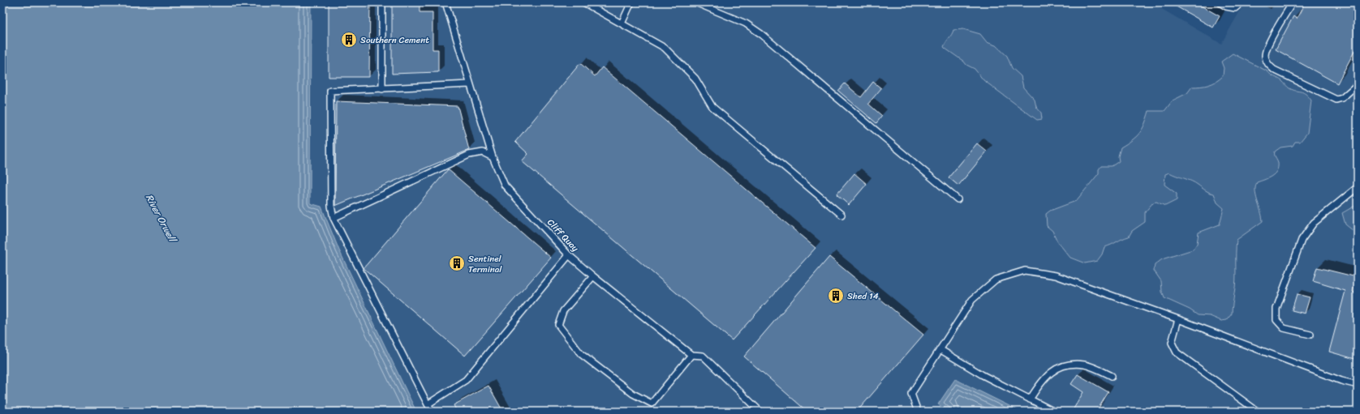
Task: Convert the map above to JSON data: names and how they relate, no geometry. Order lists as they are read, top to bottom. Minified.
{"streets":{"lane":["Cliff Quay"]},"water":["River Orwell"],"places":{"building":["Southern Cement","Sentinel Terminal","Shed 14"]}}
